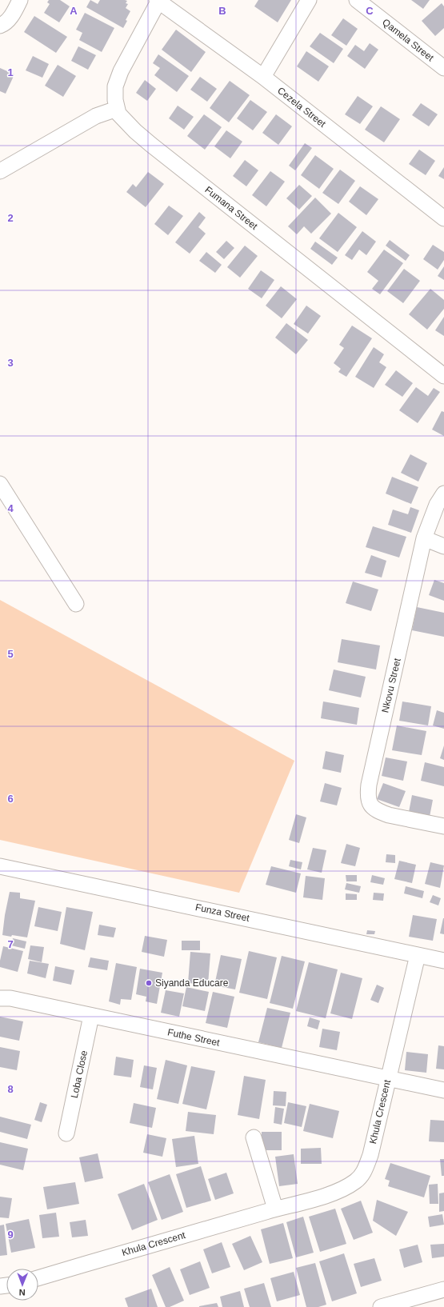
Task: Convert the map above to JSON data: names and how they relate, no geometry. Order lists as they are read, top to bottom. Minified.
{"streets":{"street":["Qamela Street","Cezela Street","Fumana Street","Nkovu Street","Funza Street","Futhe Street","Loba Close","Khula Crescent"]},"crossings":[["Cezela Street","Fumana Street"],["Funza Street","Khula Crescent"],["Futhe Street","Loba Close"],["Futhe Street","Khula Crescent"]],"places":["Siyanda Educare"],"north":"bottom","grid":{"columns":["A","B","C"],"rows":["1","2","3","4","5","6","7","8","9"]}}
